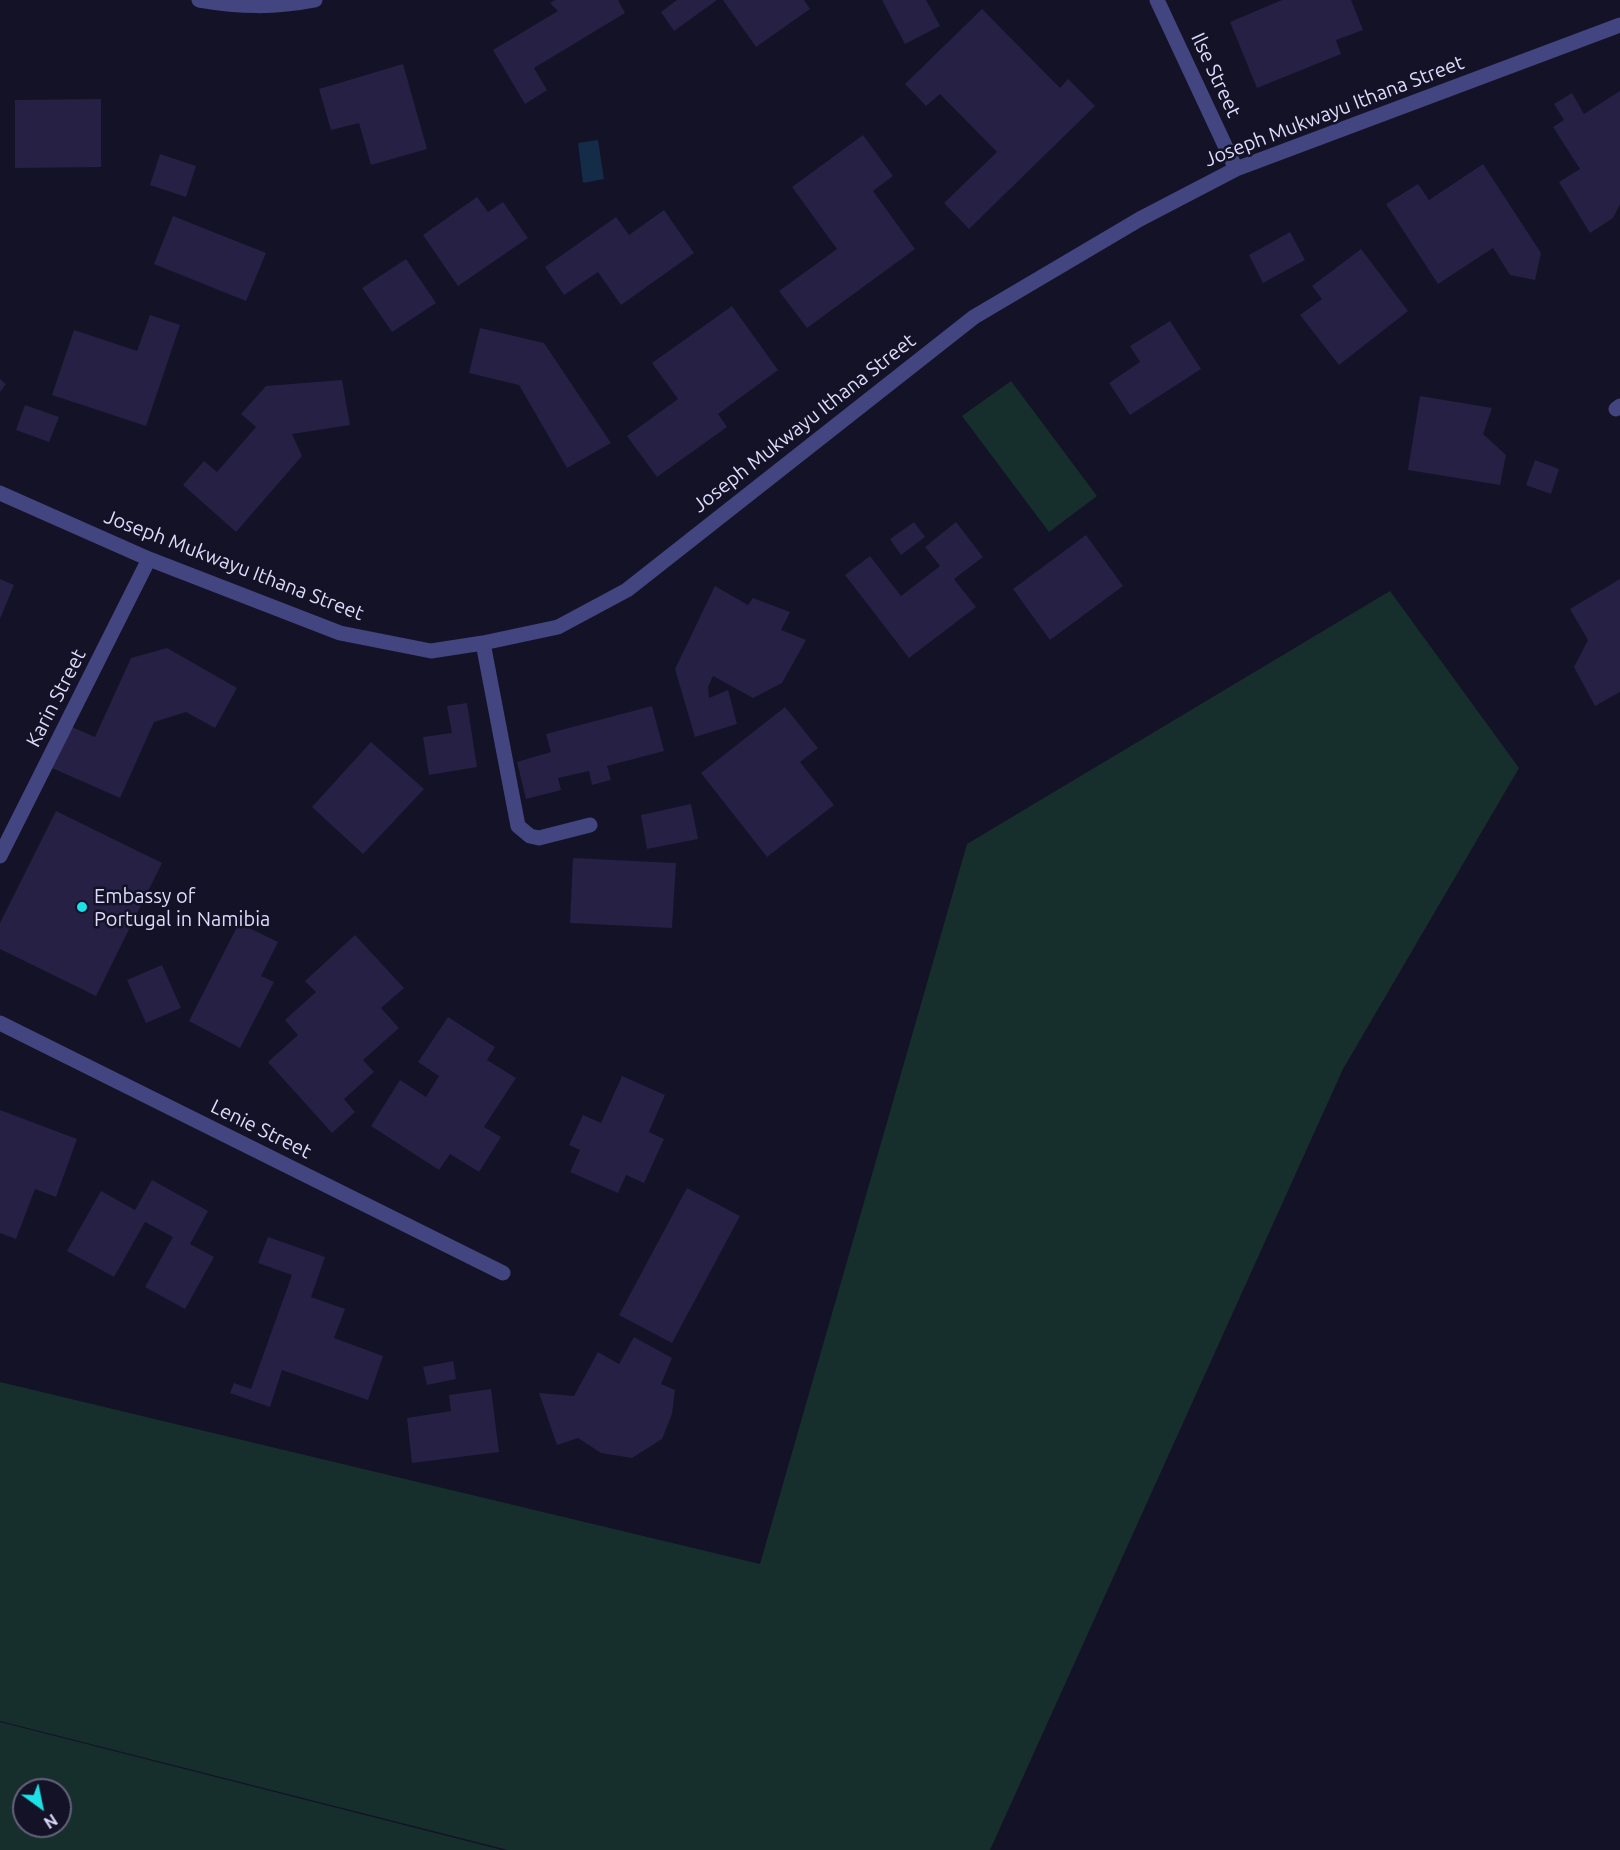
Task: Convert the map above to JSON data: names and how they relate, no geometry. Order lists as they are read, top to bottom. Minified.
{"streets":{"street":["Ilse Street","Joseph Mukwayu Ithana Street","Karin Street","Lenie Street"]},"crossings":[["Ilse Street","Joseph Mukwayu Ithana Street"],["Joseph Mukwayu Ithana Street","Karin Street"]],"places":["Embassy of Portugal in Namibia"],"north":"bottom right"}
